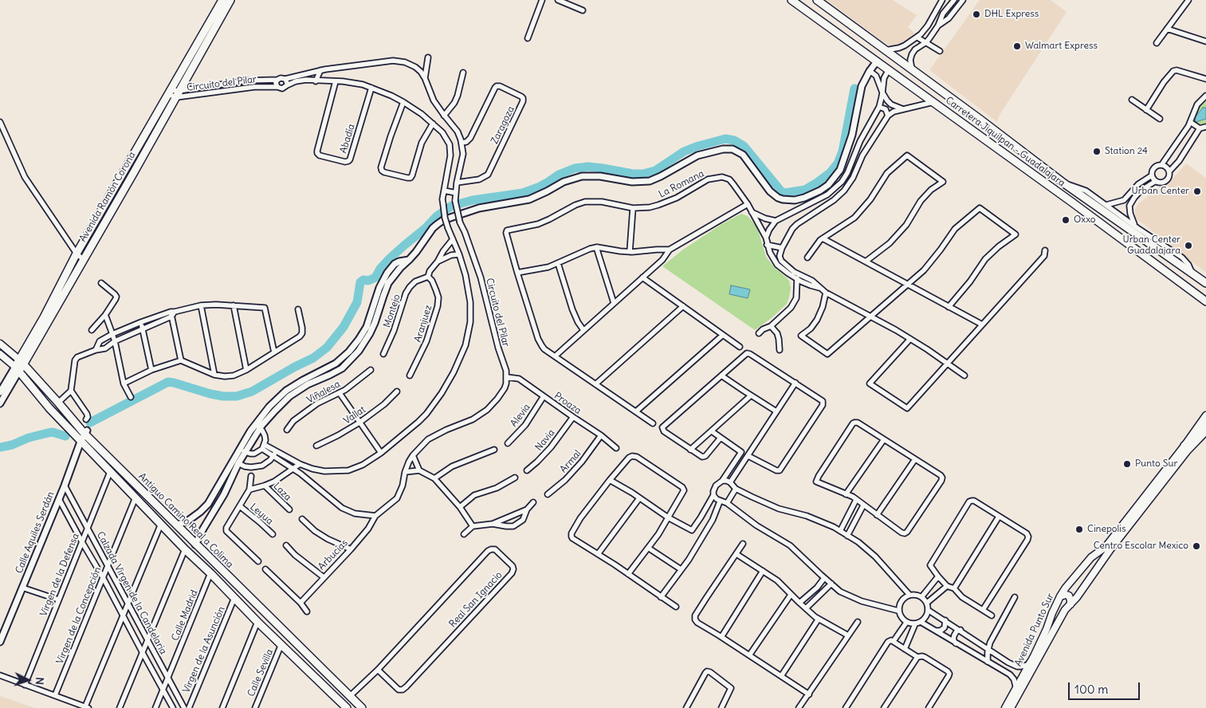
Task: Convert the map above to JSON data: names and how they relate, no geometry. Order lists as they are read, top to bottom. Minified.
{"streets":{"main road":["Carretera Jiquilpan - Guadalajara","Avenida Ramón Corona","Antiguo Camino Real a Colima","Avenida Punto Sur"],"street":["Circuito del Pilar","Zaragoza","Abadía","La Romana","Montejo","Aranjuez","Viñalesa","Proaza","Vallat","Alevia","Navia","Armal","Laza","Leyua","Calle Aquiles Serdán","Arbucias","Virgen de la Defensa","Calzada Virgen de la Candelaria","Real San Ignacio","Virgen de la Concepción","Calle Madrid","Virgen de la Asunción","Calle Sevilla"]},"crossings":[["Circuito del Pilar","Zaragoza"],["Circuito del Pilar","Avenida Ramón Corona"],["Circuito del Pilar","Proaza"],["Avenida Ramón Corona","Antiguo Camino Real a Colima"],["Montejo","Aranjuez"],["Proaza","Alevia"],["Proaza","Navia"],["Proaza","Armal"],["Antiguo Camino Real a Colima","Calle Aquiles Serdán"],["Antiguo Camino Real a Colima","Virgen de la Defensa"],["Antiguo Camino Real a Colima","Real San Ignacio"],["Antiguo Camino Real a Colima","Virgen de la Concepción"],["Antiguo Camino Real a Colima","Calle Madrid"],["Antiguo Camino Real a Colima","Virgen de la Asunción"],["Antiguo Camino Real a Colima","Calle Sevilla"],["Calle Aquiles Serdán","Calzada Virgen de la Candelaria"],["Virgen de la Defensa","Calzada Virgen de la Candelaria"],["Calzada Virgen de la Candelaria","Virgen de la Concepción"],["Calzada Virgen de la Candelaria","Calle Madrid"]],"places":["DHL Express","Walmart Express","Station 24","Urban Center","Oxxo","Urban Center Guadalajara","Punto Sur","Cinepolis","Centro Escolar Mexico"],"scale_bar":"100 m","north":"right"}
